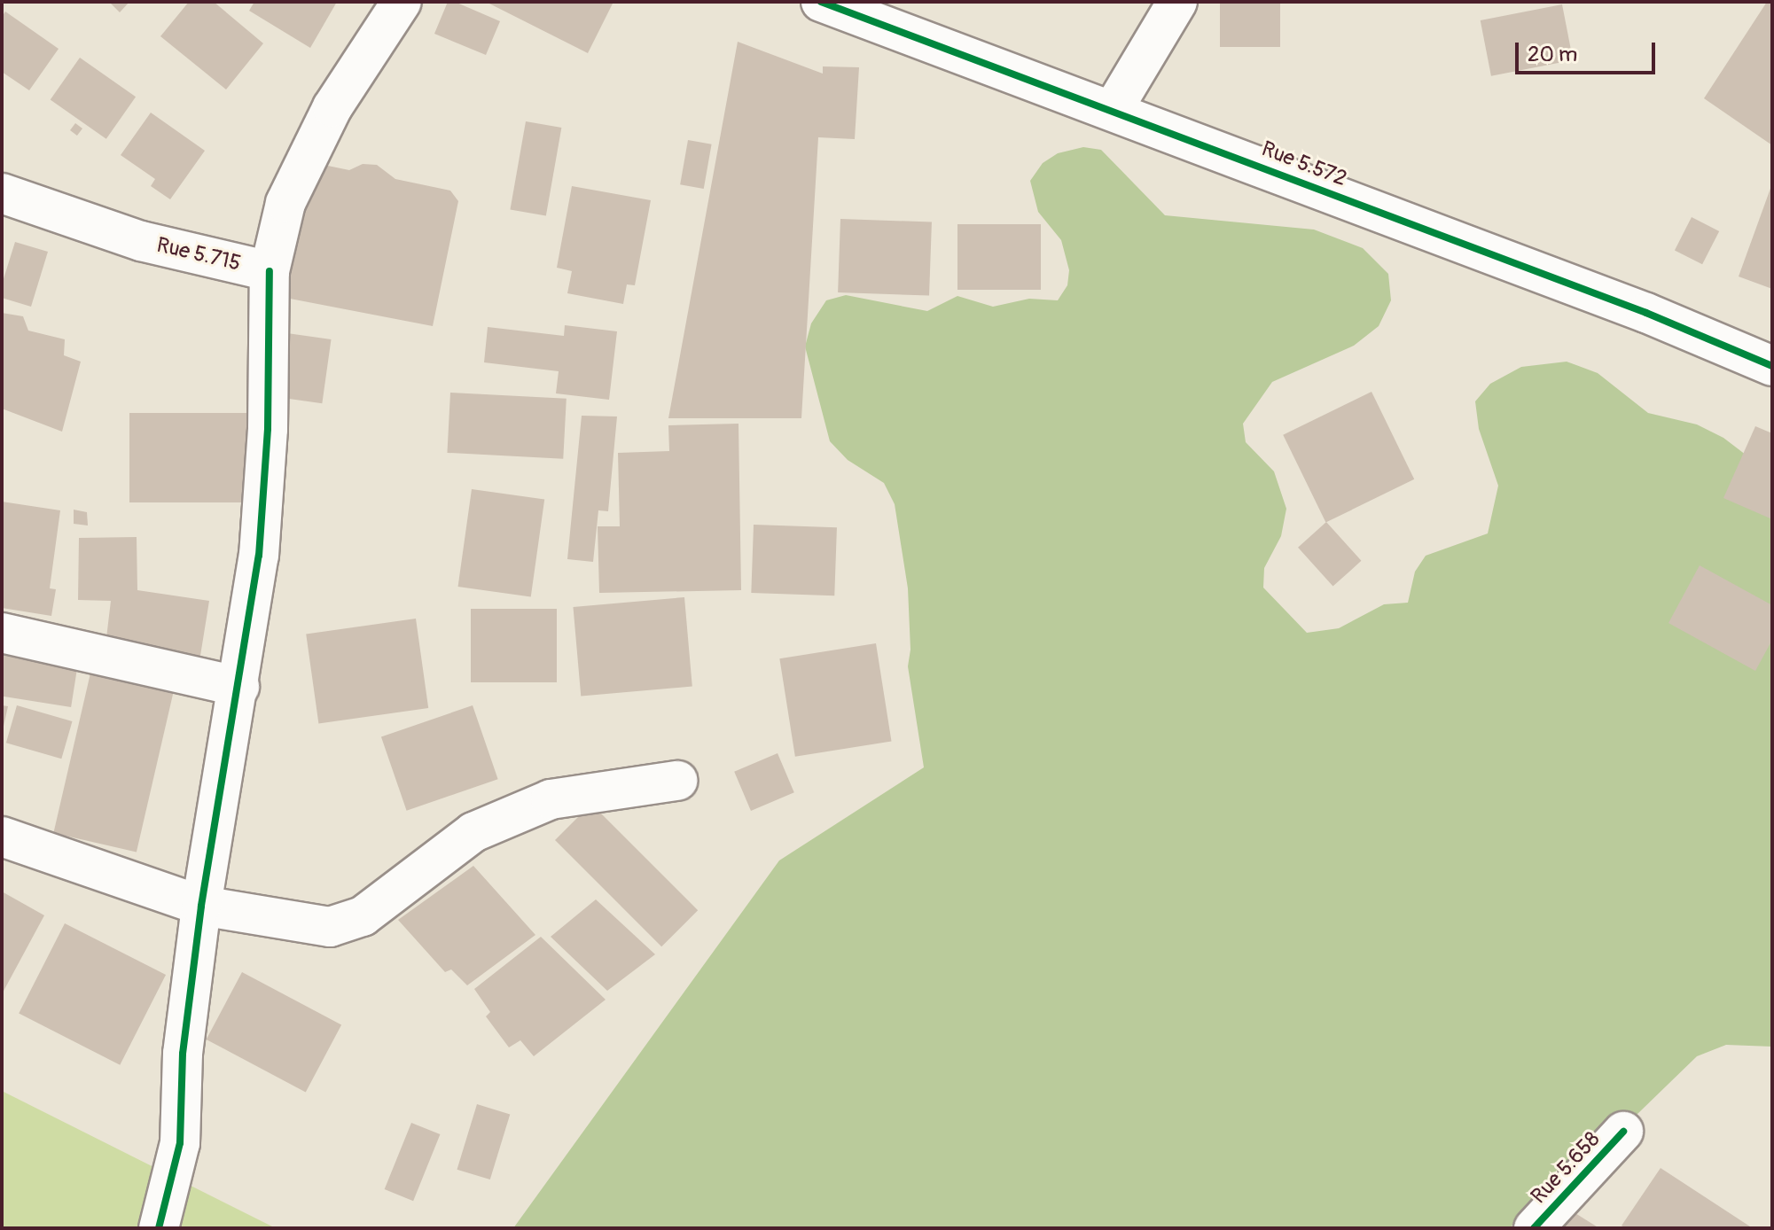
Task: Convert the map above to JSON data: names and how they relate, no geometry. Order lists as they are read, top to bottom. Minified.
{"streets":{"street":["Rue 5.572","Rue 5.715","Rue 5.658"]},"scale_bar":"20 m"}
